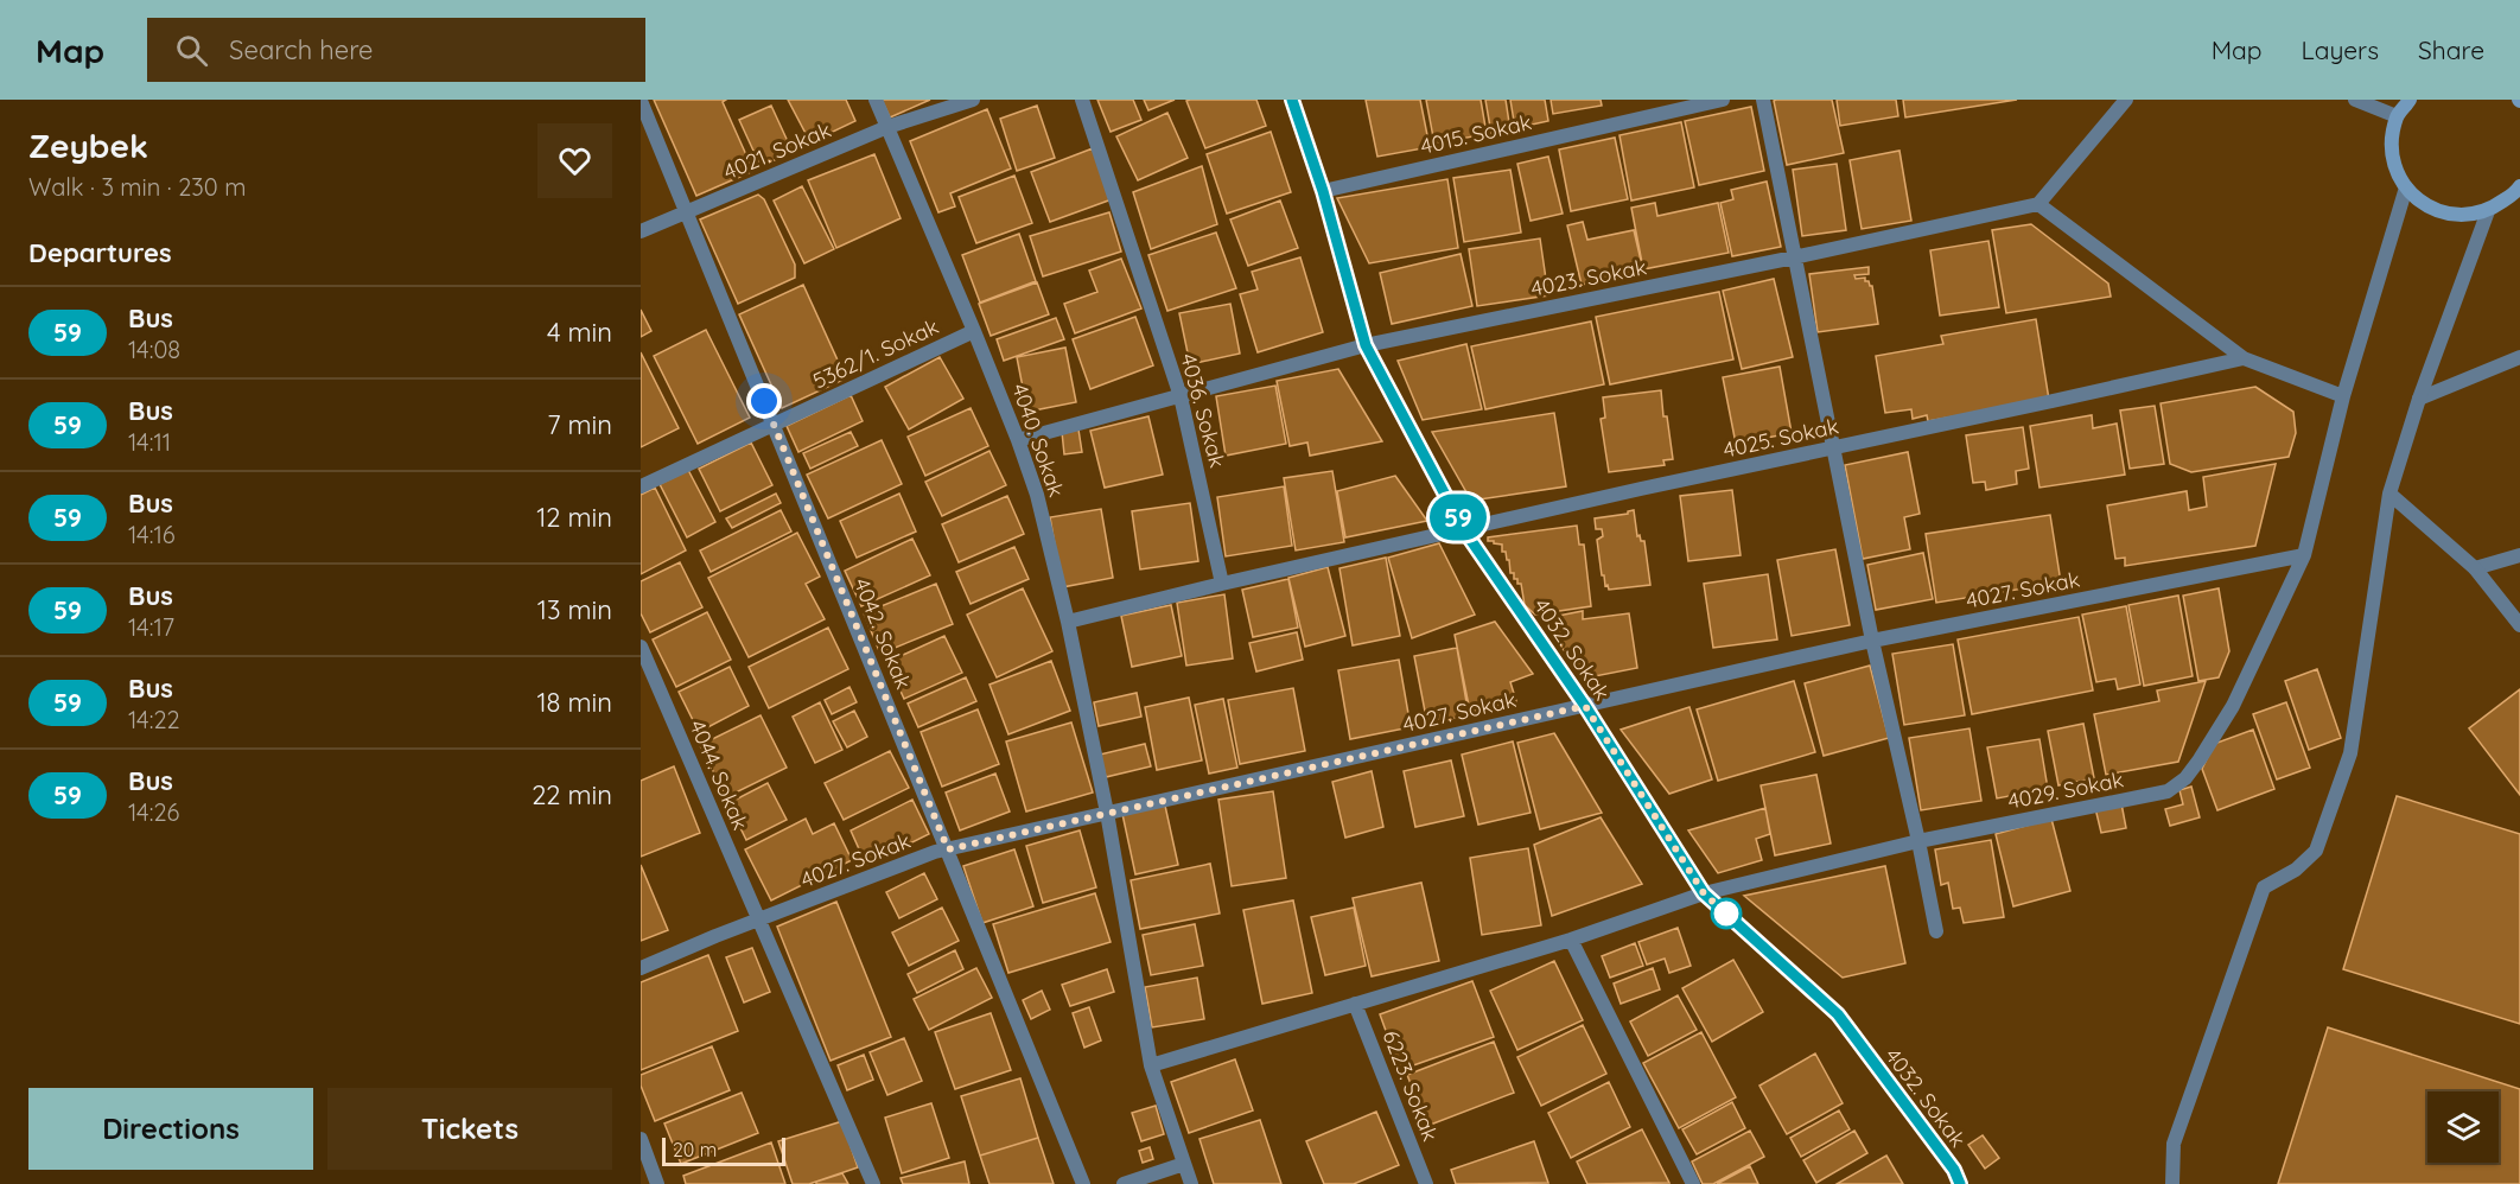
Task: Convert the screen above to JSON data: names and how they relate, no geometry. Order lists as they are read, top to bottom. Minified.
{"streets":{"street":["4015. Sokak","4021. Sokak","4023. Sokak","5362/1. Sokak","4036. Sokak","4025. Sokak","4040. Sokak","4027. Sokak","4042. Sokak","4032. Sokak","4044. Sokak","4029. Sokak","6223. Sokak"]},"crossings":[["4015. Sokak","4032. Sokak"],["4021. Sokak","4040. Sokak"],["4021. Sokak","4042. Sokak"],["4023. Sokak","4036. Sokak"],["4023. Sokak","4040. Sokak"],["4023. Sokak","4032. Sokak"],["5362/1. Sokak","4040. Sokak"],["5362/1. Sokak","4042. Sokak"],["4036. Sokak","4025. Sokak"],["4025. Sokak","4032. Sokak"],["4040. Sokak","4027. Sokak"],["4040. Sokak","4029. Sokak"],["4027. Sokak","4042. Sokak"],["4027. Sokak","4032. Sokak"],["4027. Sokak","4044. Sokak"],["4027. Sokak","4029. Sokak"],["4032. Sokak","4029. Sokak"],["4029. Sokak","6223. Sokak"]],"lines":["bus line 59"],"scale_bar":"20 m","page":{"header":"Map","search":"Search here","nav":["Map","Layers","Share"],"heading":[["Zeybek","Walk · 3 min · 230 m"],"Departures"],"on_map":"59","list":[{"mark":"59","name":"Bus","note":"14:08","value":"4 min"},{"mark":"59","name":"Bus","note":"14:11","value":"7 min"},{"mark":"59","name":"Bus","note":"14:16","value":"12 min"},{"mark":"59","name":"Bus","note":"14:17","value":"13 min"},{"mark":"59","name":"Bus","note":"14:22","value":"18 min"},{"mark":"59","name":"Bus","note":"14:26","value":"22 min"}],"buttons":["Directions","Tickets"],"scale":"20 m"}}
